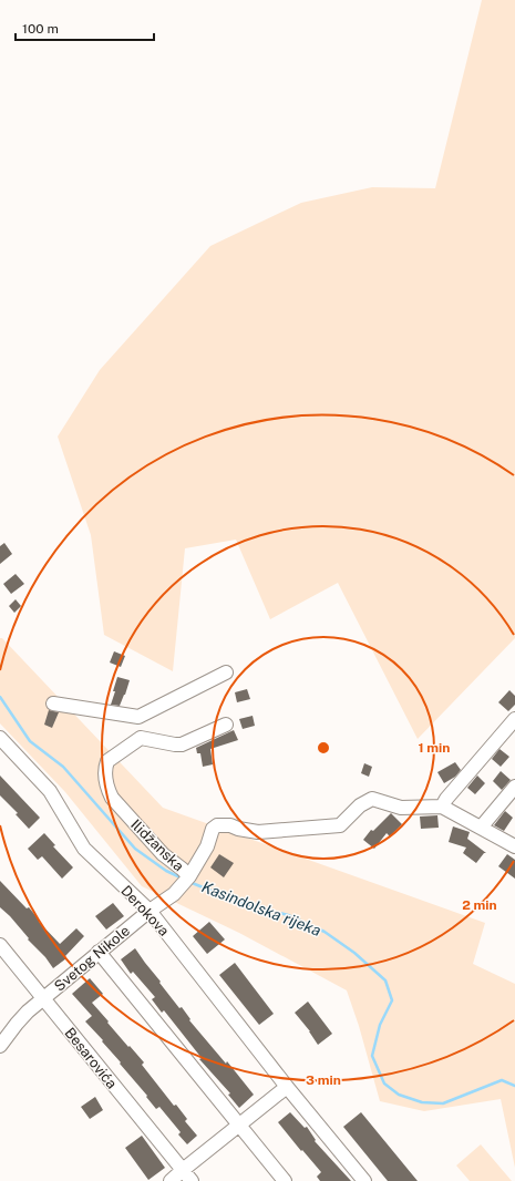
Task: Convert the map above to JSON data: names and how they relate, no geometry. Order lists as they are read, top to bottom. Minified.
{"streets":{"street":["Ilidžanska","Derokova","Svetog Nikole","Besarovića"]},"crossings":[["Ilidžanska","Svetog Nikole"],["Derokova","Svetog Nikole"],["Svetog Nikole","Besarovića"]],"water":["Kasindolska rijeka"],"scale_bar":"100 m","rings":["1 min","2 min","3 min"]}
